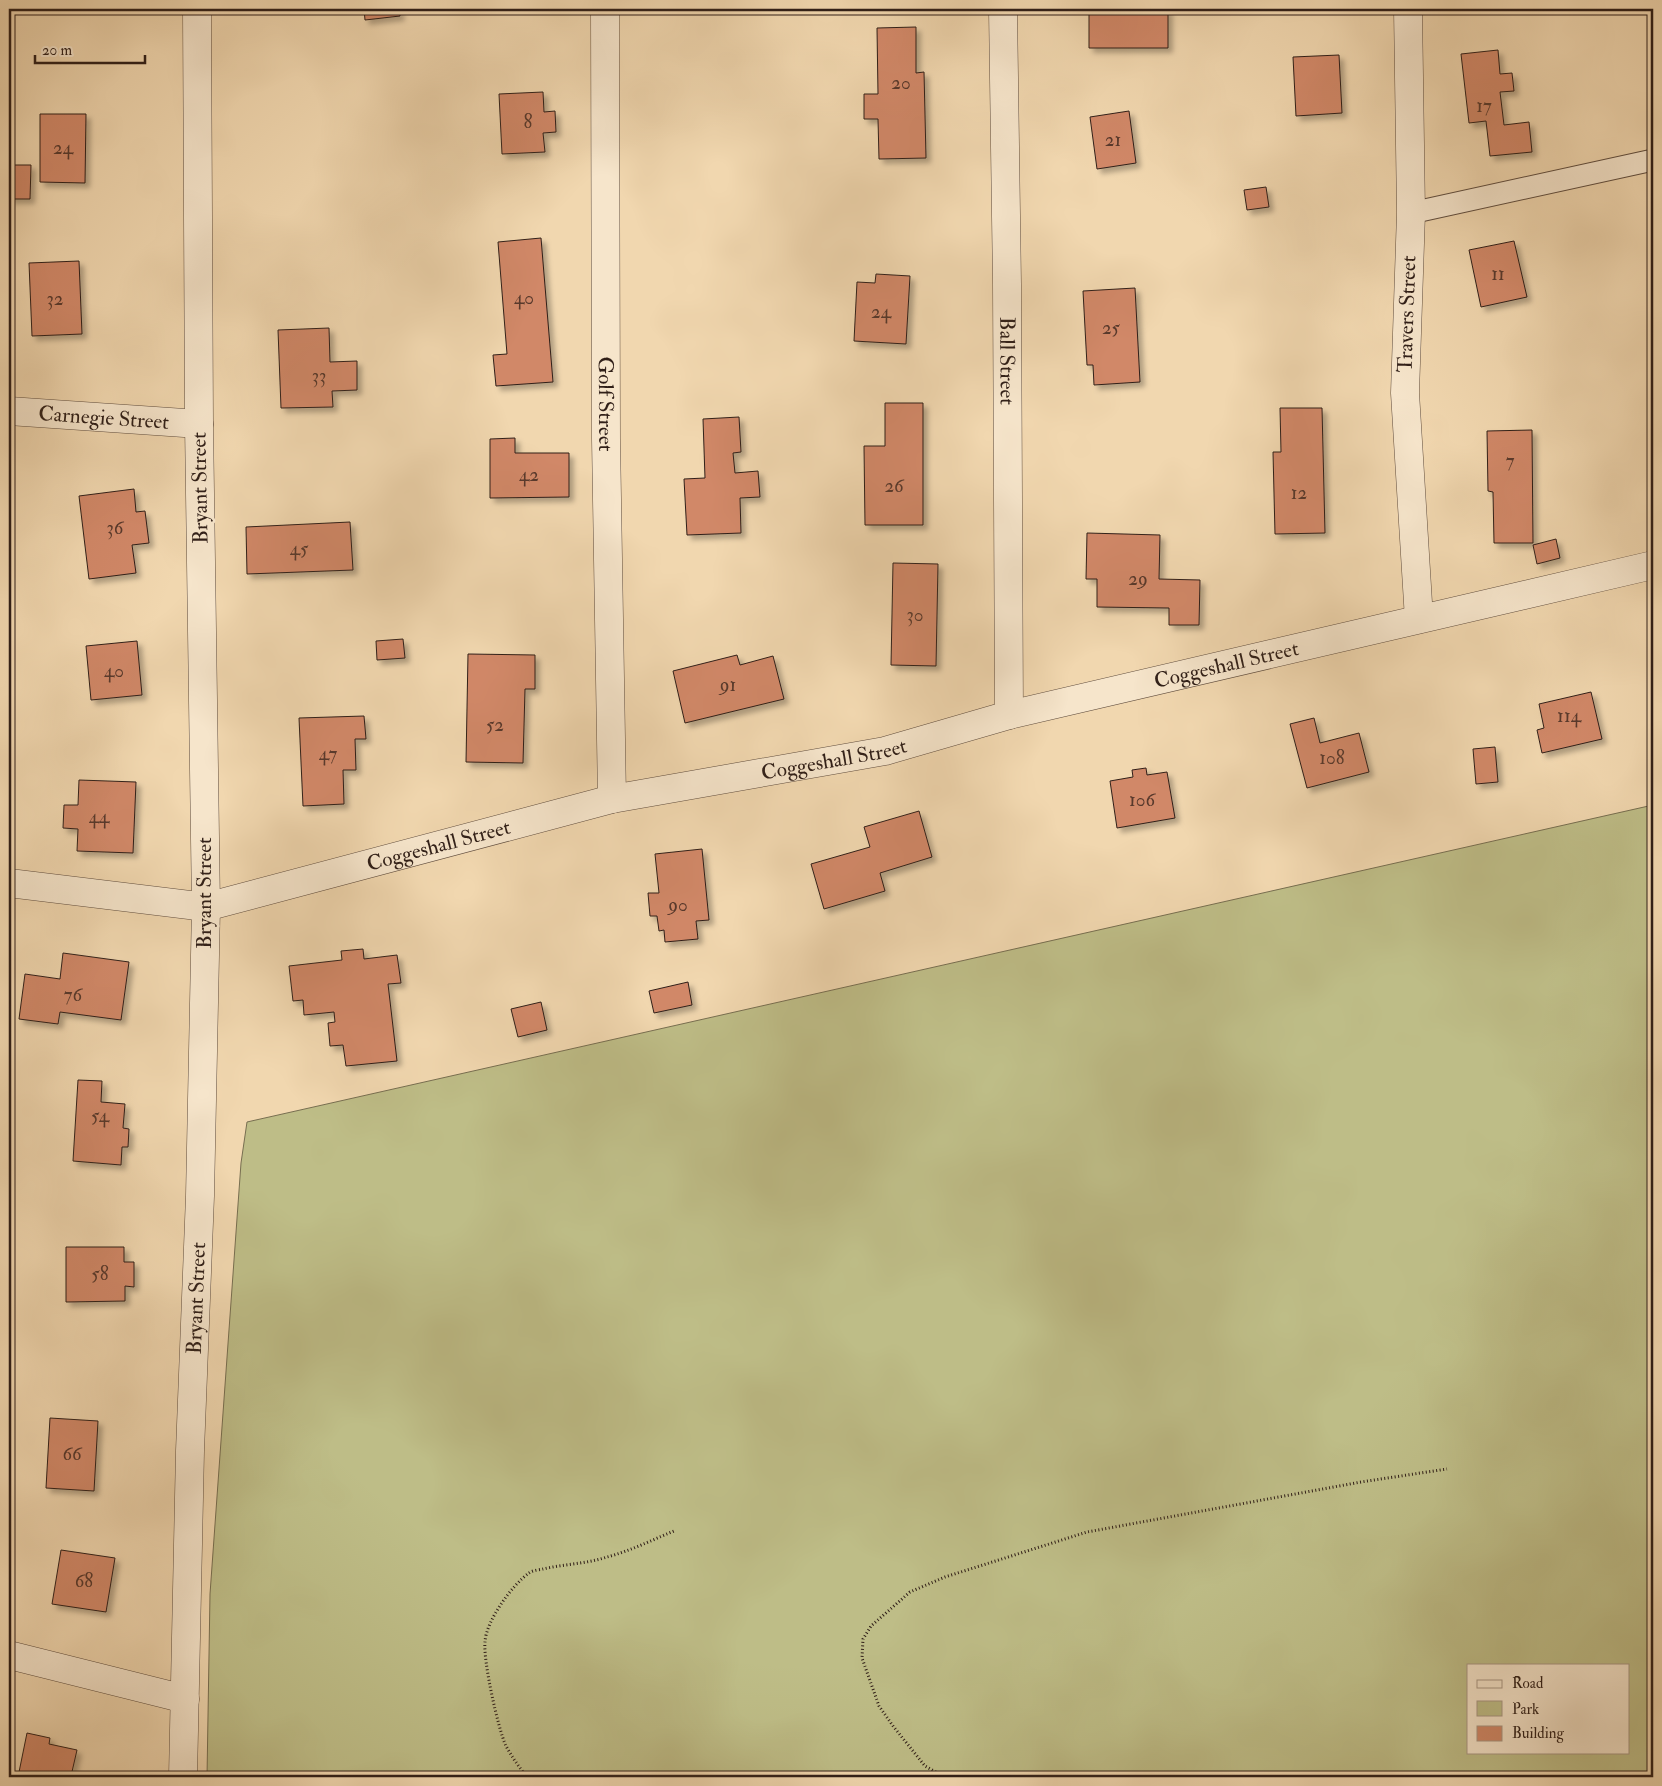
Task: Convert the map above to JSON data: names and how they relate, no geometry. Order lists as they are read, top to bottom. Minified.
{"streets":{"street":["Travers Street","Ball Street","Golf Street","Carnegie Street","Bryant Street","Coggeshall Street"]},"crossings":[["Travers Street","Coggeshall Street"],["Ball Street","Coggeshall Street"],["Golf Street","Coggeshall Street"],["Carnegie Street","Bryant Street"],["Bryant Street","Coggeshall Street"]],"house_numbers":["20","17","8","21","24","11","40","32","24","25","33","7","42","26","12","36","45","29","30","40","91","114","52","47","108","106","44","90","76","54","58","66","68"],"legend":["Road","Park","Building"],"scale_bar":"20 m"}
